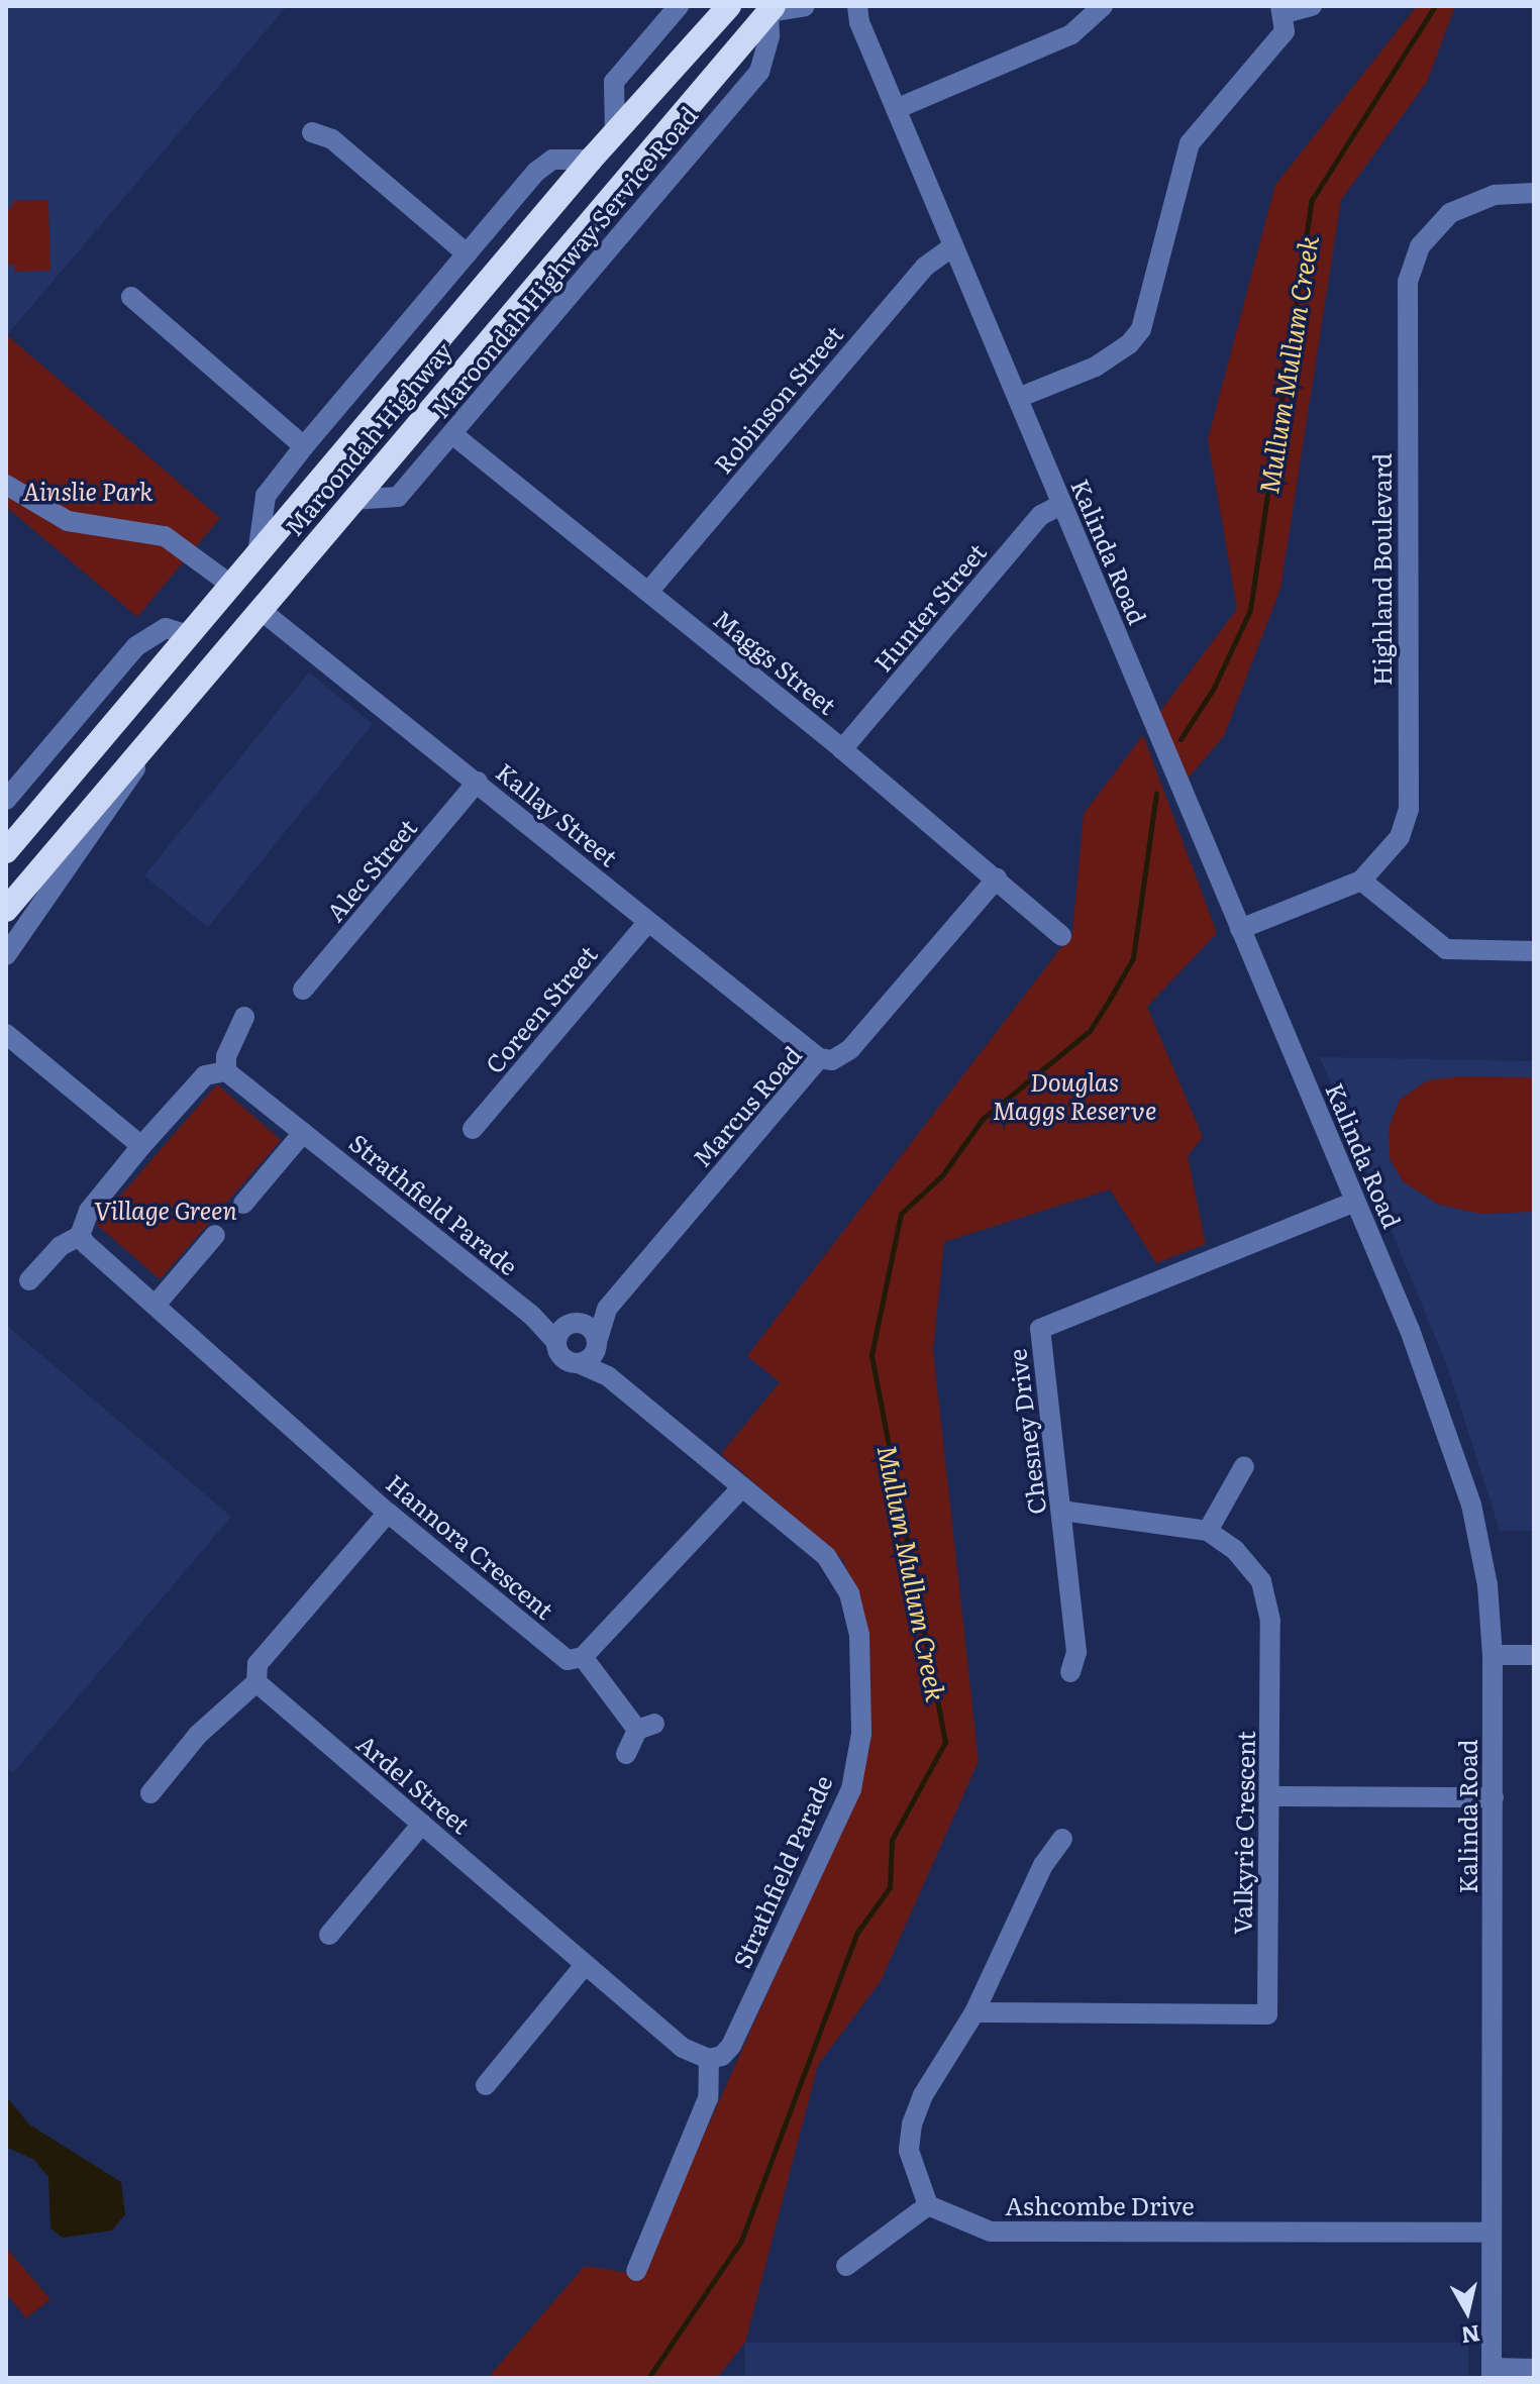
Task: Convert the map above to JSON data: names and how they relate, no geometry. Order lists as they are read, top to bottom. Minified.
{"streets":{"highway":["Maroondah Highway"],"street":["Maroondah Highway Service Road","Robinson Street","Kalinda Road","Highland Boulevard","Hunter Street","Maggs Street","Kallay Street","Alec Street","Coreen Street","Marcus Road","Strathfield Parade","Chesney Drive","Hannora Crescent","Ardel Street","Valkyrie Crescent","Ashcombe Drive"]},"crossings":[["Maroondah Highway Service Road","Maroondah Highway"],["Maroondah Highway Service Road","Maggs Street"],["Robinson Street","Kalinda Road"],["Robinson Street","Maggs Street"],["Maroondah Highway","Kallay Street"],["Kalinda Road","Highland Boulevard"],["Kalinda Road","Hunter Street"],["Kalinda Road","Chesney Drive"],["Kalinda Road","Ashcombe Drive"],["Hunter Street","Maggs Street"],["Maggs Street","Marcus Road"],["Kallay Street","Alec Street"],["Kallay Street","Coreen Street"],["Kallay Street","Marcus Road"],["Marcus Road","Strathfield Parade"],["Strathfield Parade","Ardel Street"]],"water":["Mullum Mullum Creek"],"parks":["Ainslie Park","Douglas Maggs Reserve","Village Green"],"north":"bottom"}
